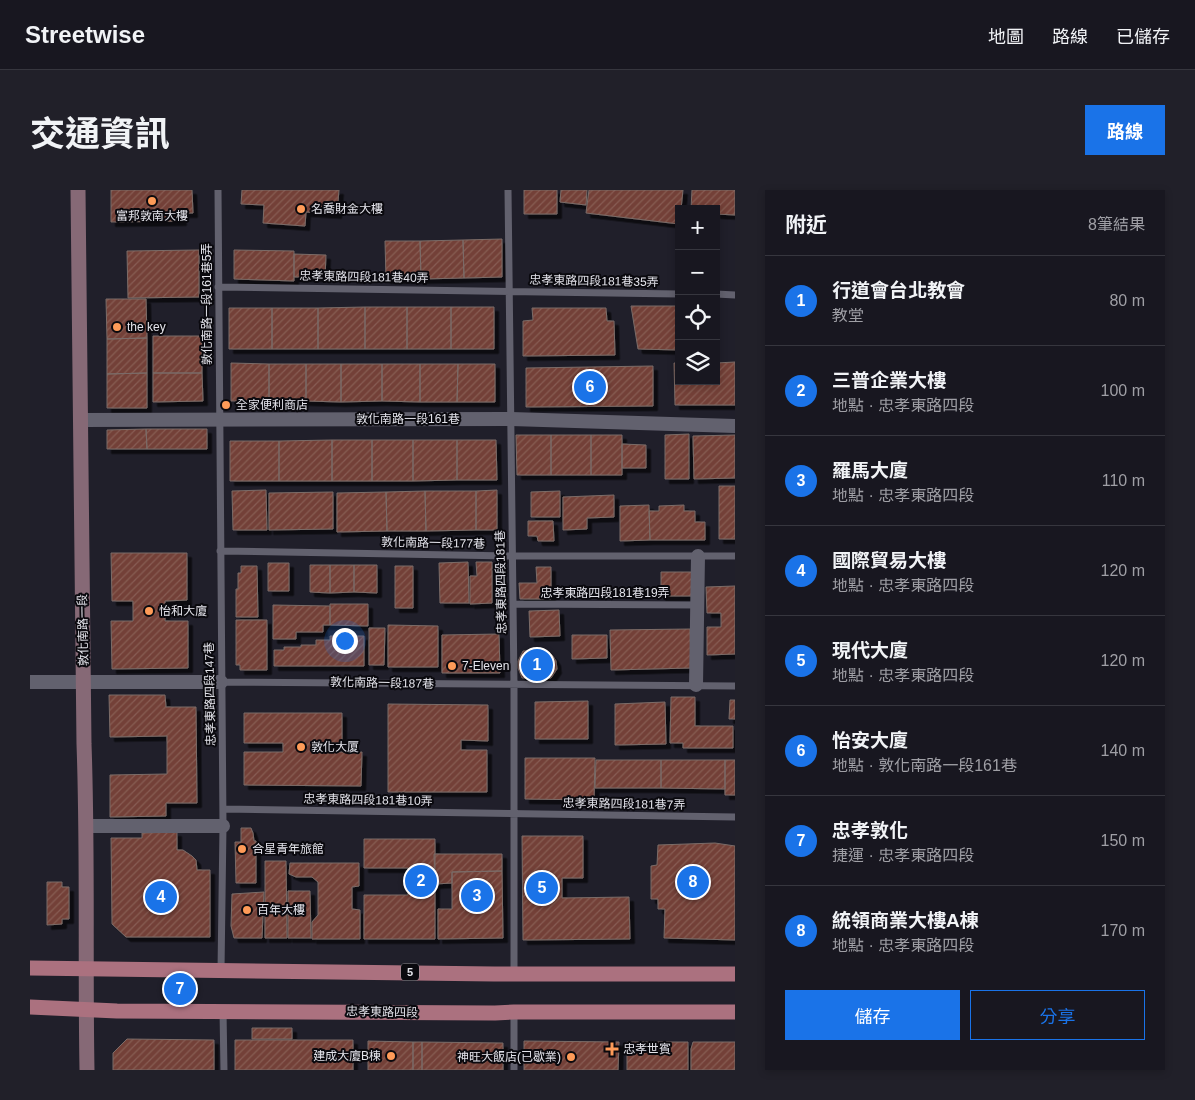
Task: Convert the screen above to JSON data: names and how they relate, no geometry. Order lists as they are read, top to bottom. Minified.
{"streets":{"main road":["敦化南路一段","5","忠孝東路四段"],"street":["敦化南路一段161巷","敦化南路一段187巷"],"lane":["忠孝東路四段181巷40弄","忠孝東路四段181巷35弄","敦化南路一段161巷5弄","敦化南路一段177巷","忠孝東路四段181巷","忠孝東路四段181巷19弄","忠孝東路四段147巷","忠孝東路四段181巷10弄","忠孝東路四段181巷7弄"]},"crossings":[["忠孝東路四段181巷40弄","忠孝東路四段181巷35弄"],["忠孝東路四段181巷40弄","敦化南路一段161巷5弄"],["忠孝東路四段181巷40弄","忠孝東路四段181巷"],["忠孝東路四段181巷35弄","忠孝東路四段181巷"],["敦化南路一段161巷5弄","敦化南路一段161巷"],["敦化南路一段161巷5弄","忠孝東路四段147巷"],["敦化南路一段161巷","忠孝東路四段181巷"],["敦化南路一段161巷","敦化南路一段"],["敦化南路一段161巷","忠孝東路四段147巷"],["敦化南路一段177巷","忠孝東路四段181巷"],["敦化南路一段177巷","忠孝東路四段147巷"],["忠孝東路四段181巷","忠孝東路四段181巷19弄"],["忠孝東路四段181巷","敦化南路一段187巷"],["忠孝東路四段181巷","忠孝東路四段181巷10弄"],["忠孝東路四段181巷","忠孝東路四段181巷7弄"],["忠孝東路四段181巷","5"],["敦化南路一段","敦化南路一段187巷"],["敦化南路一段","5"],["敦化南路一段","忠孝東路四段"],["敦化南路一段187巷","忠孝東路四段147巷"],["忠孝東路四段147巷","忠孝東路四段181巷10弄"],["忠孝東路四段147巷","5"],["忠孝東路四段181巷10弄","忠孝東路四段181巷7弄"]],"places":{"other":["富邦敦南大樓","名喬財金大樓","the key","全家便利商店","怡和大廈","7-Eleven","敦化大厦","合星青年旅館","百年大樓","建成大廈B棟","神旺大飯店(已歇業)"],"health":["忠孝世賓"]},"page":{"header":"Streetwise","nav":["地圖","路線","已儲存"],"title":"交通資訊","buttons":["路線",["儲存","分享"]],"heading":["附近","8筆結果"],"map_buttons":["+","−"],"list":[{"mark":"1","name":"行道會台北教會","note":"教堂","value":"80 m"},{"mark":"2","name":"三普企業大樓","note":"地點 · 忠孝東路四段","value":"100 m"},{"mark":"3","name":"羅馬大廈","note":"地點 · 忠孝東路四段","value":"110 m"},{"mark":"4","name":"國際貿易大樓","note":"地點 · 忠孝東路四段","value":"120 m"},{"mark":"5","name":"現代大廈","note":"地點 · 忠孝東路四段","value":"120 m"},{"mark":"6","name":"怡安大廈","note":"地點 · 敦化南路一段161巷","value":"140 m"},{"mark":"7","name":"忠孝敦化","note":"捷運 · 忠孝東路四段","value":"150 m"},{"mark":"8","name":"統領商業大樓A棟","note":"地點 · 忠孝東路四段","value":"170 m"}],"pins":["6","1","2","8","5","3","4","7"]}}
